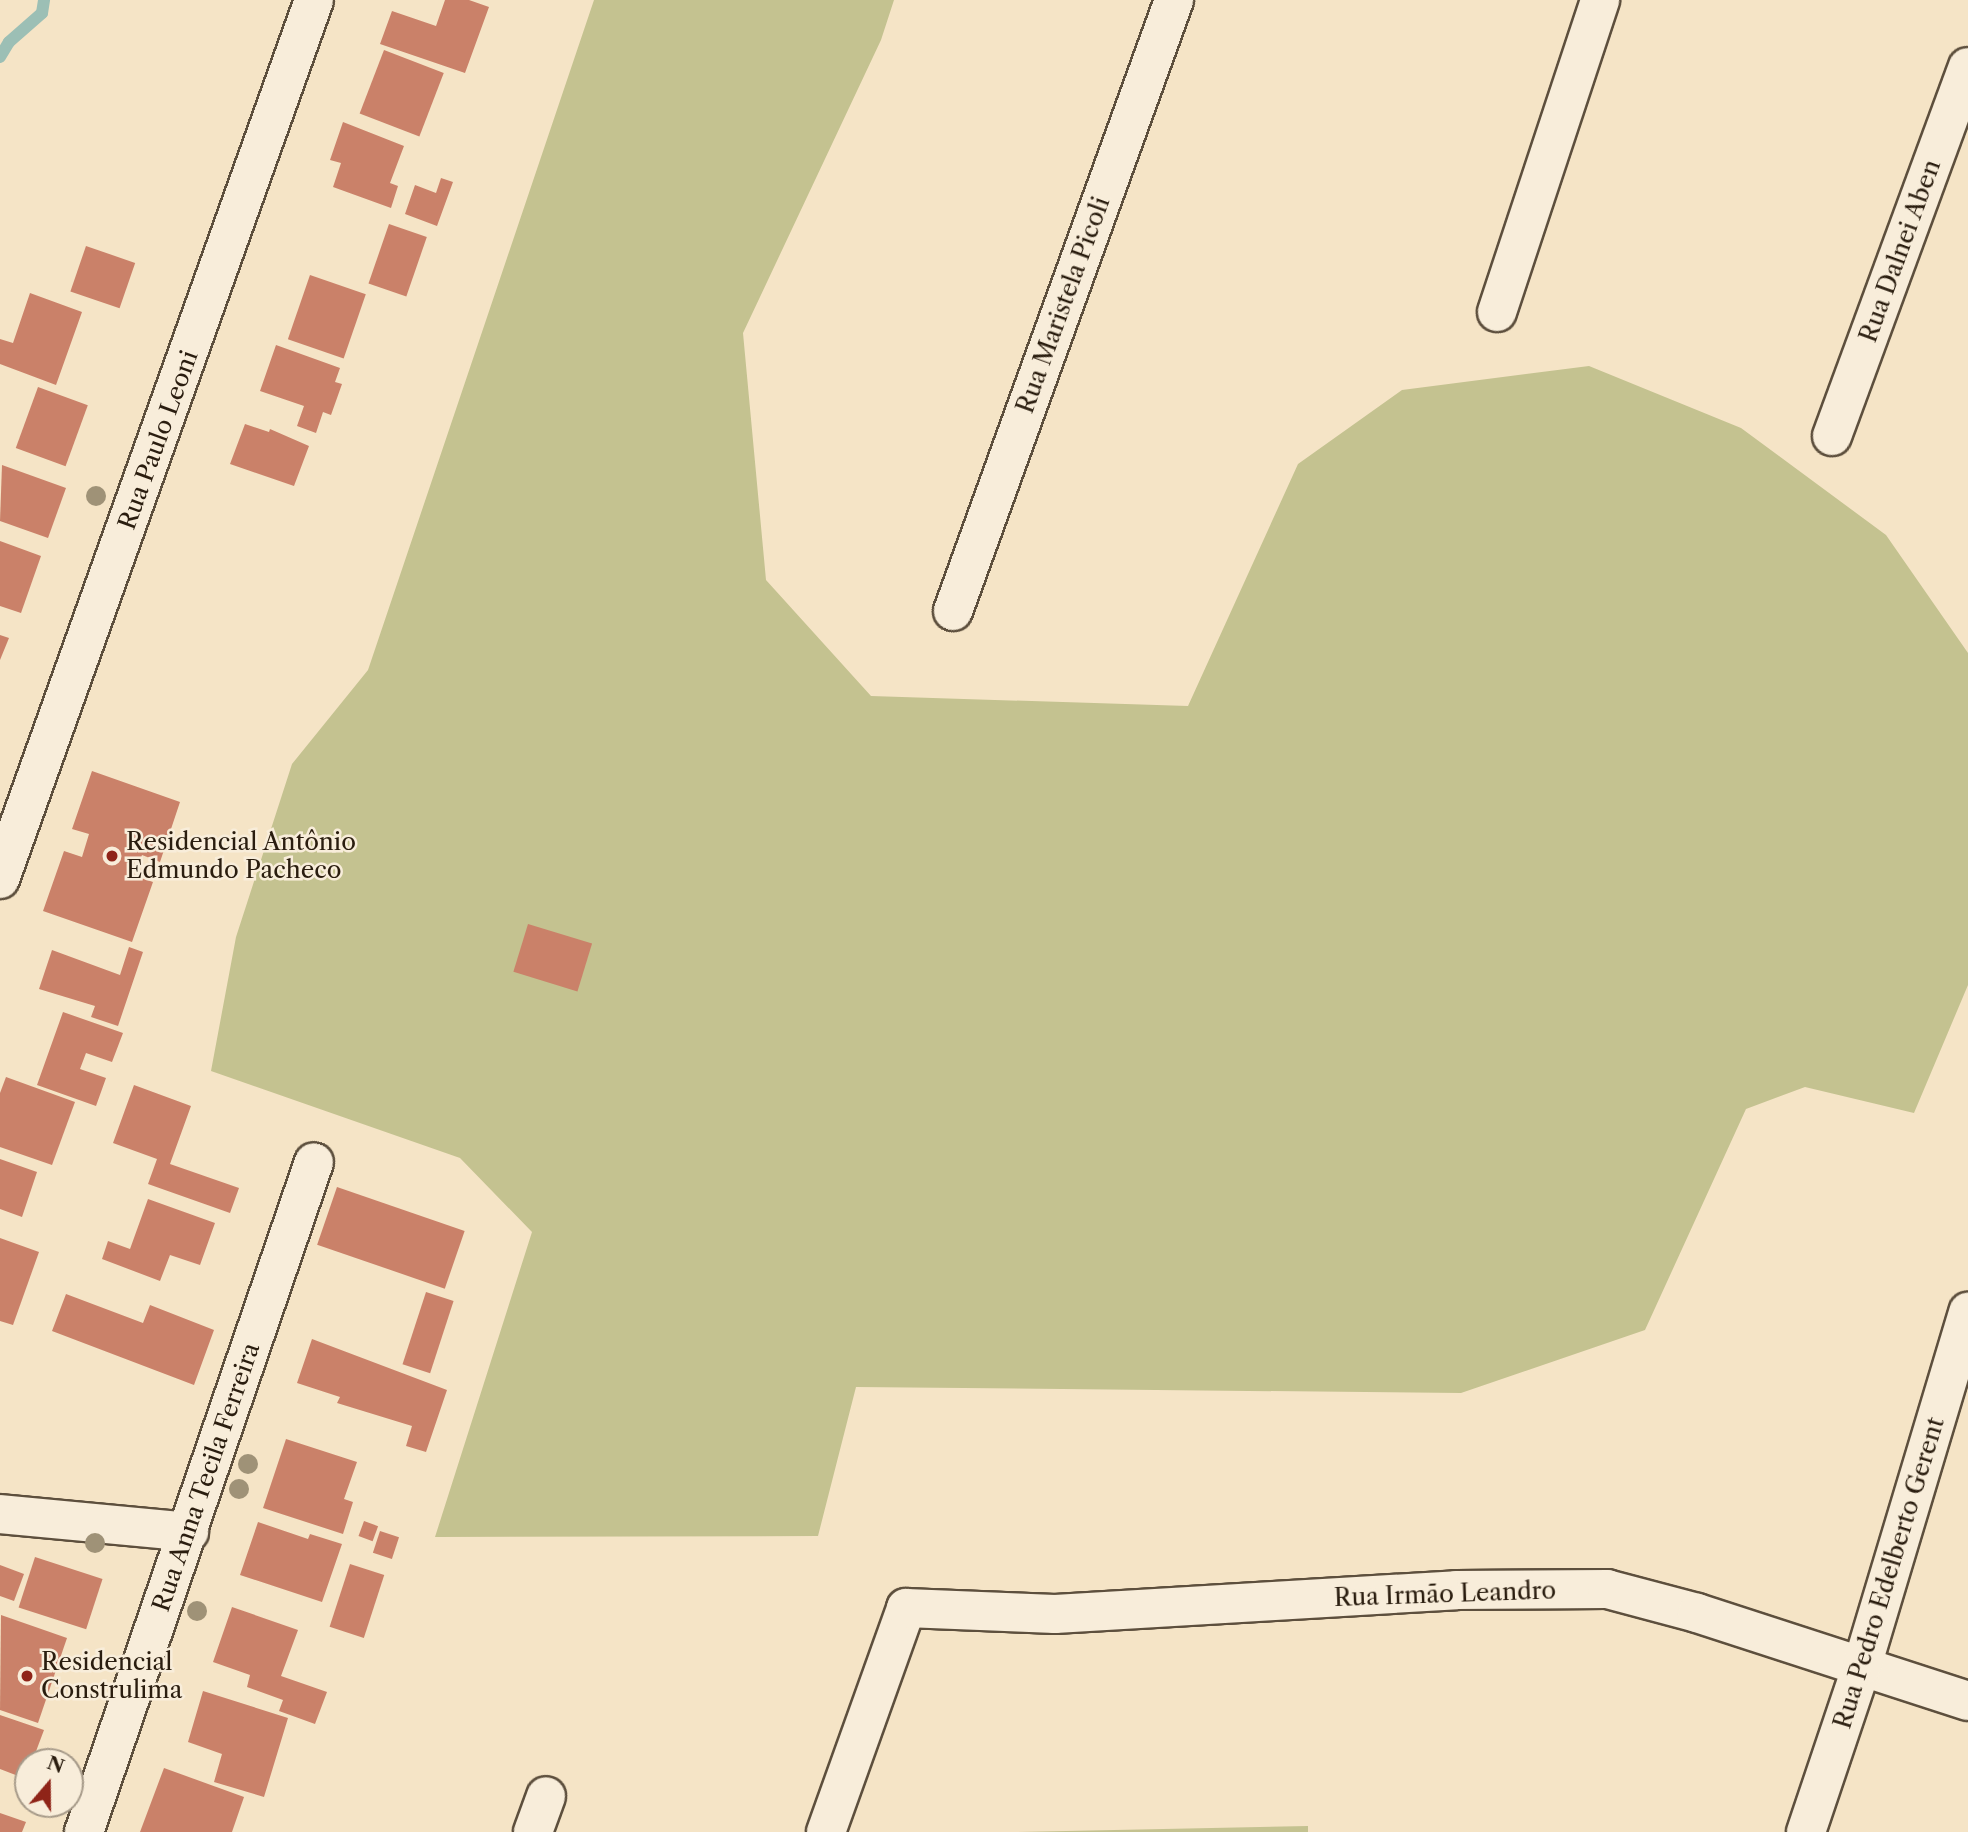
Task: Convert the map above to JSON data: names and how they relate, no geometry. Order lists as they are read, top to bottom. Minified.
{"streets":{"street":["Rua Dalnei Aben","Rua Maristela Picoli","Rua Paulo Leoni","Rua Anna Tecila Ferreira","Rua Pedro Edelberto Gerent","Rua Irmão Leandro"]},"crossings":[["Rua Pedro Edelberto Gerent","Rua Irmão Leandro"]],"places":["Residencial Antônio Edmundo Pacheco","Residencial Construlima"],"north":"top"}
